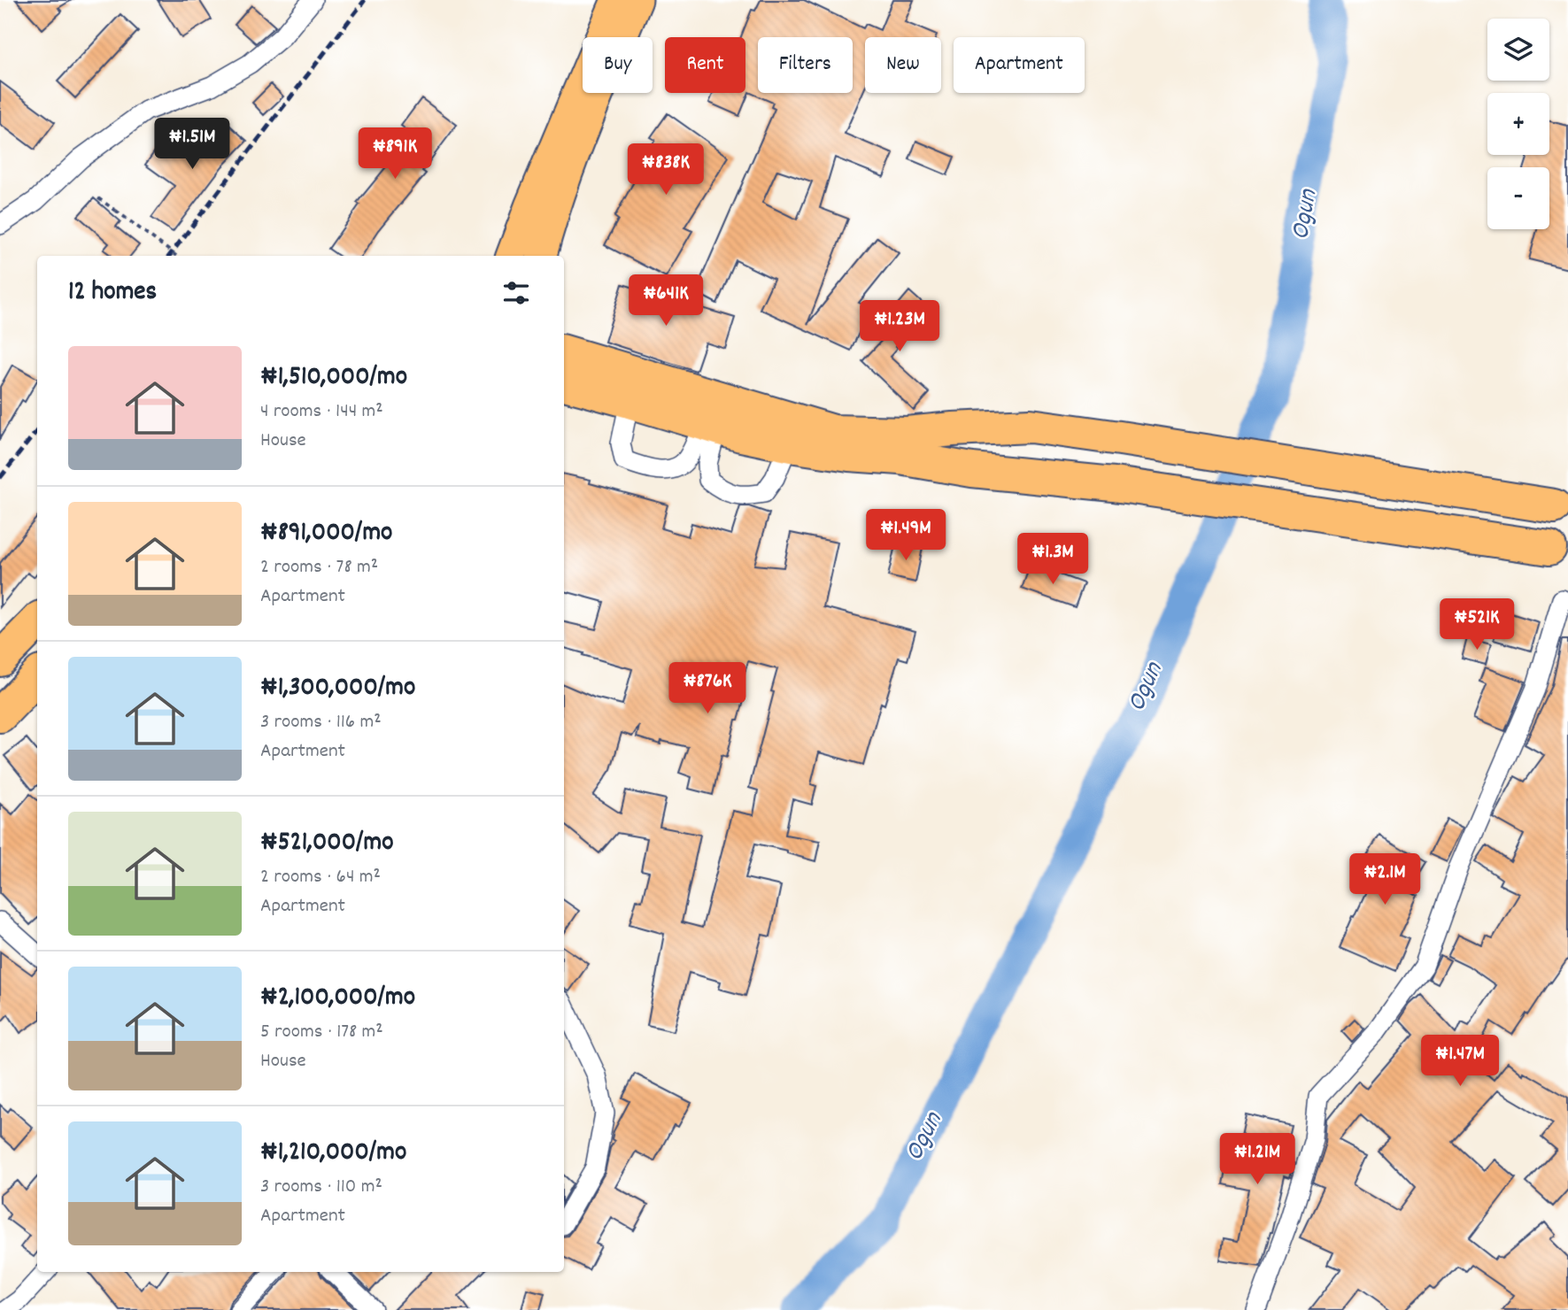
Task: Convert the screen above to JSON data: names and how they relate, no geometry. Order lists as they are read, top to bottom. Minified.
{"water":["Ogun"],"page":{"map_buttons":["+","−"],"chip":["Buy","Rent","Filters","New","Apartment"],"price":["₦1.51M","₦891K","₦838K","₦641K","₦1.23M","₦1.49M","₦1.3M","₦521K","₦876K","₦2.1M","₦1.47M","₦1.21M"],"heading":"12 homes","list":[{"name":"₦1,510,000/mo","note":"4 rooms · 144 m² · House"},{"name":"₦891,000/mo","note":"2 rooms · 78 m² · Apartment"},{"name":"₦1,300,000/mo","note":"3 rooms · 116 m² · Apartment"},{"name":"₦521,000/mo","note":"2 rooms · 64 m² · Apartment"},{"name":"₦2,100,000/mo","note":"5 rooms · 178 m² · House"},{"name":"₦1,210,000/mo","note":"3 rooms · 110 m² · Apartment"}]}}
